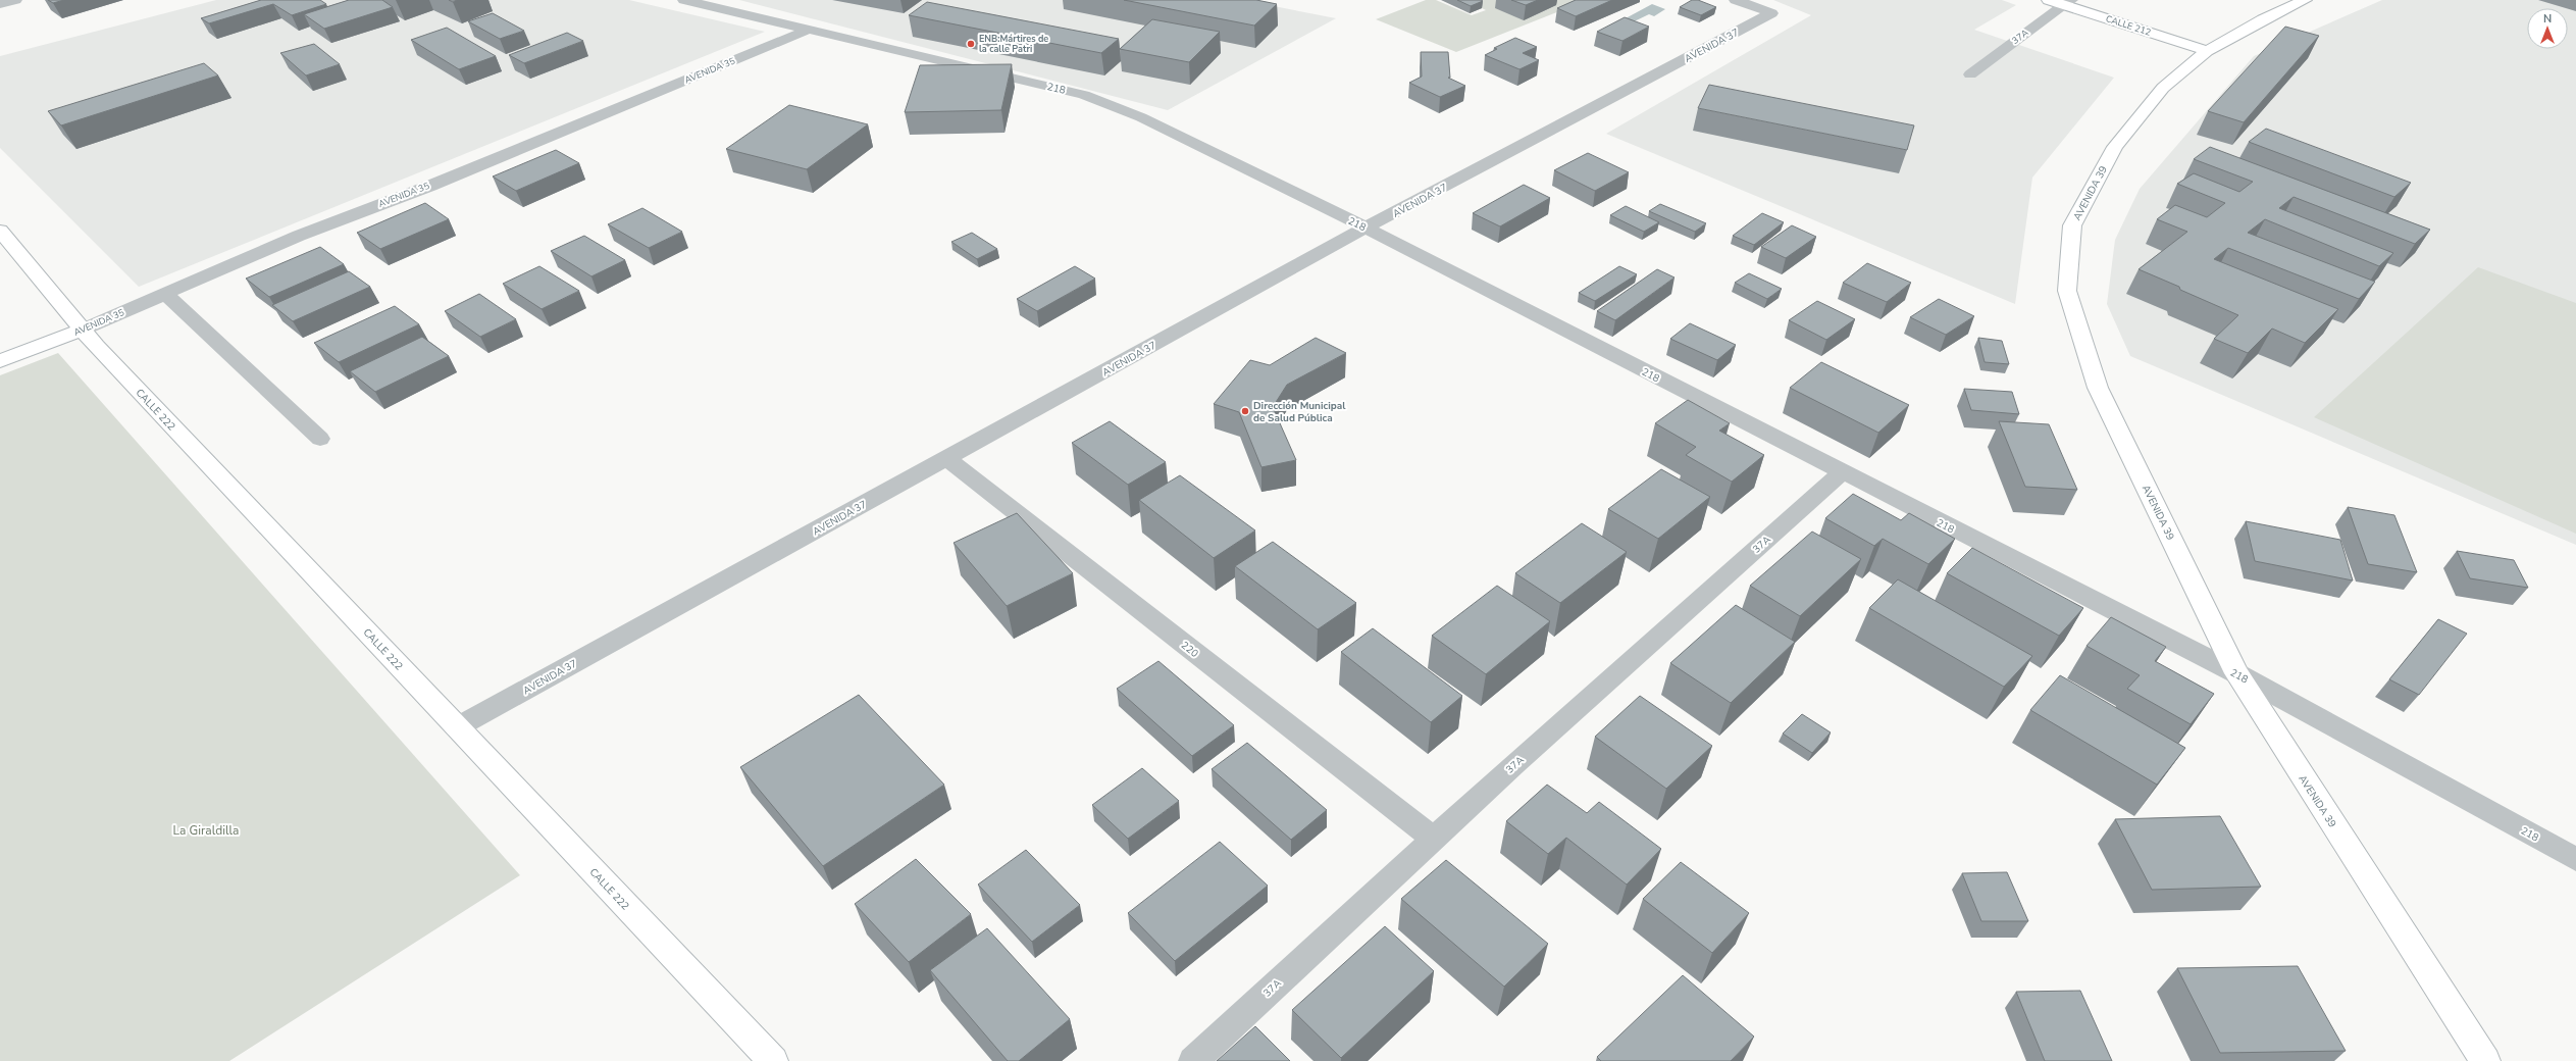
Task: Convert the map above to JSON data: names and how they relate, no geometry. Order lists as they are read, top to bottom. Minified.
{"streets":{"street":["CALLE 212","37A","AVENIDA 37","AVENIDA 35","218","AVENIDA 39","CALLE 222","220"]},"crossings":[["CALLE 212","37A"],["CALLE 212","AVENIDA 39"],["37A","218"],["37A","220"],["AVENIDA 37","218"],["AVENIDA 37","CALLE 222"],["AVENIDA 37","220"],["AVENIDA 35","218"],["AVENIDA 35","CALLE 222"],["218","AVENIDA 39"]],"parks":["La Giraldilla"],"places":["ENB:Mártires de la calle Patri","Dirección Municipal de Salud Pública"],"north":"top"}
